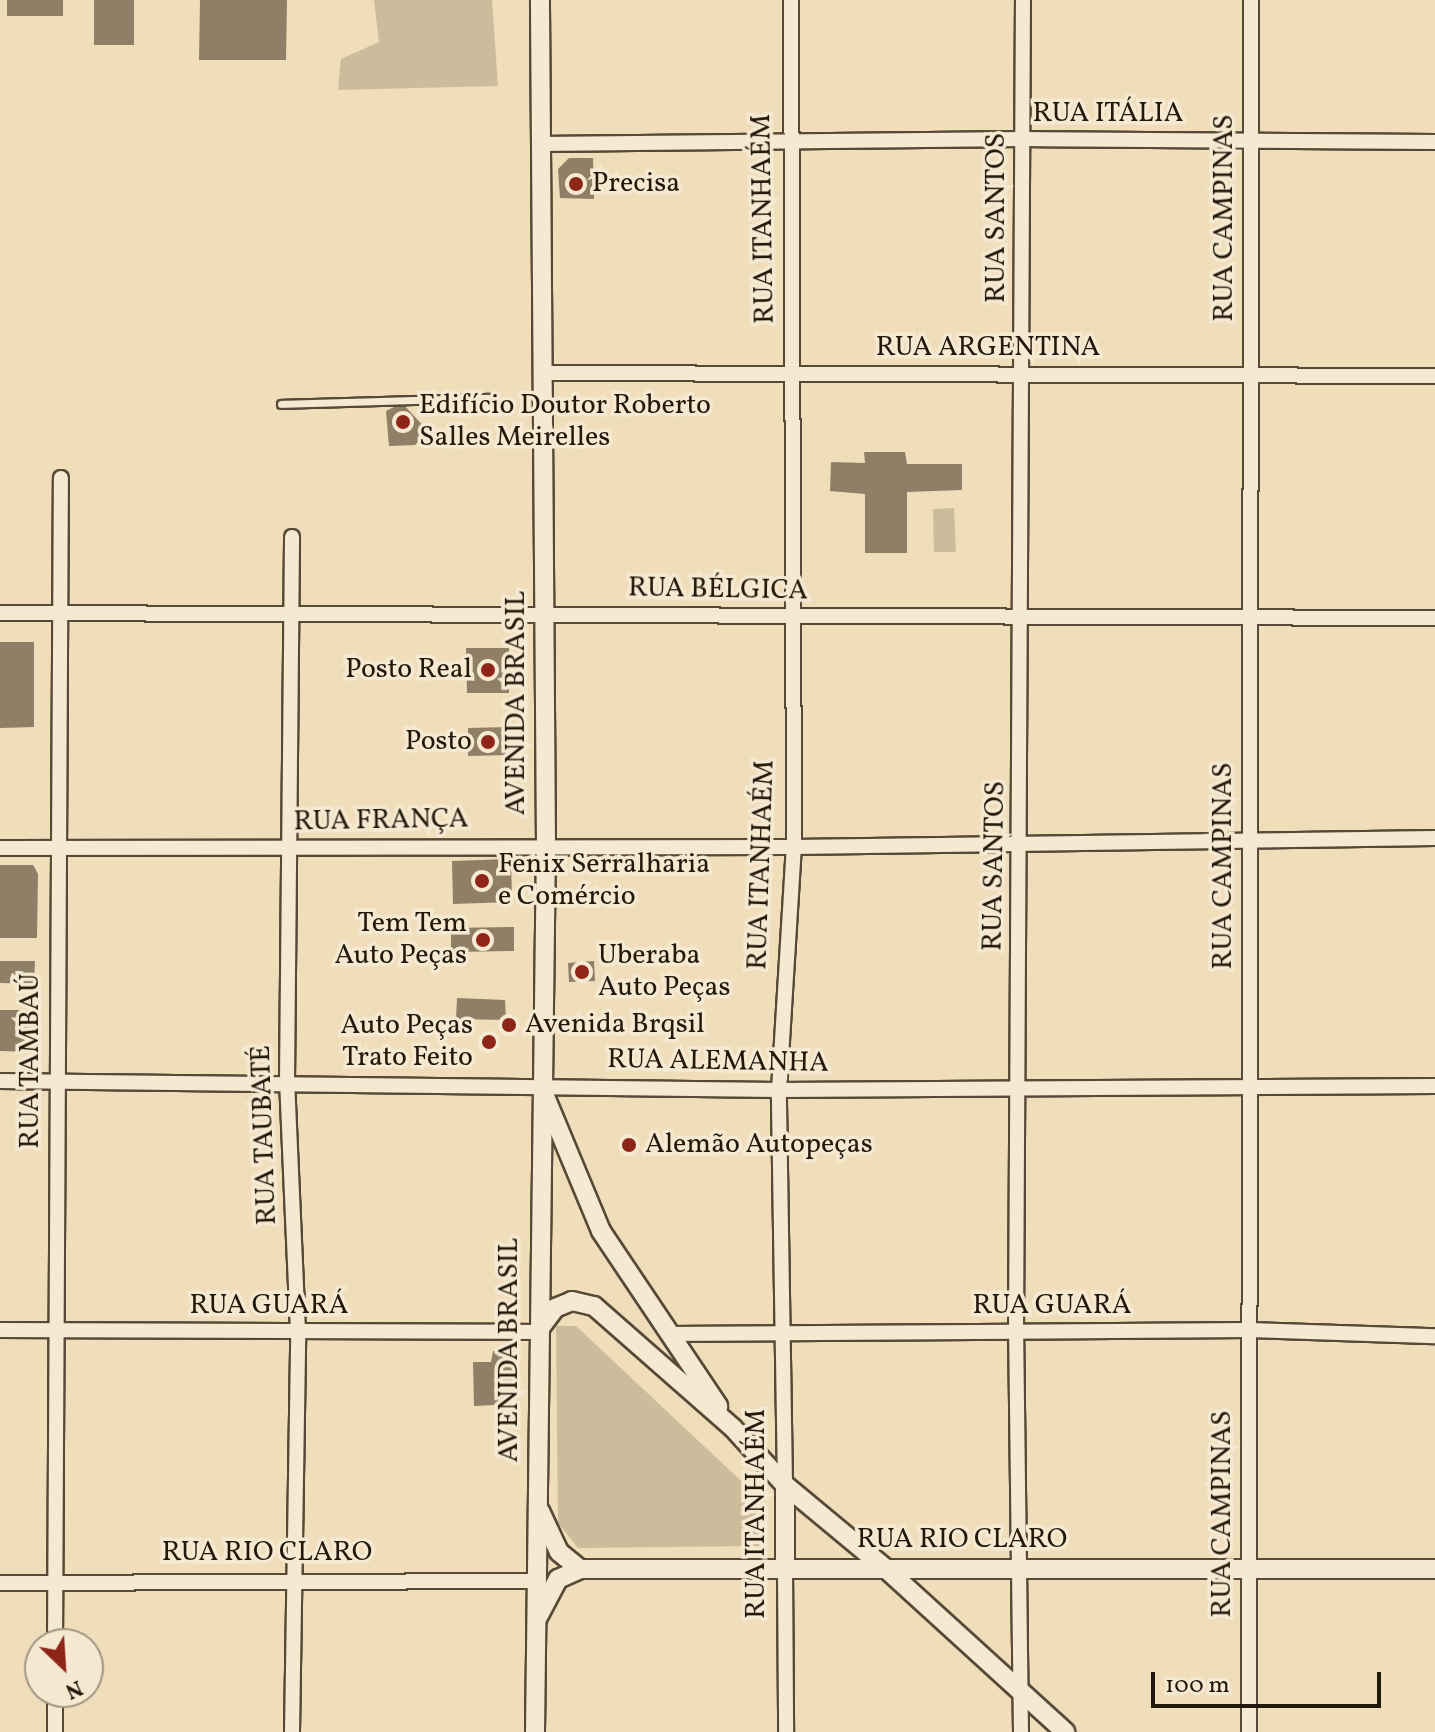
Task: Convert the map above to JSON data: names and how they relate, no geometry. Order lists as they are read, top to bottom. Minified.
{"streets":{"main road":["RUA ITANHAÉM","AVENIDA BRASIL","RUA RIO CLARO"],"street":["RUA ITÁLIA","RUA SANTOS","RUA CAMPINAS","RUA ARGENTINA","RUA BÉLGICA","RUA FRANÇA","RUA TAMBAÚ","RUA ALEMANHA","RUA TAUBATÉ","RUA GUARÁ"]},"crossings":[["RUA ITÁLIA","RUA SANTOS"],["RUA ITÁLIA","RUA CAMPINAS"],["RUA ITÁLIA","RUA ITANHAÉM"],["RUA ITÁLIA","AVENIDA BRASIL"],["RUA SANTOS","RUA ARGENTINA"],["RUA SANTOS","RUA BÉLGICA"],["RUA SANTOS","RUA FRANÇA"],["RUA SANTOS","RUA ALEMANHA"],["RUA SANTOS","RUA GUARÁ"],["RUA SANTOS","RUA RIO CLARO"],["RUA CAMPINAS","RUA ARGENTINA"],["RUA CAMPINAS","RUA BÉLGICA"],["RUA CAMPINAS","RUA FRANÇA"],["RUA CAMPINAS","RUA ALEMANHA"],["RUA CAMPINAS","RUA GUARÁ"],["RUA CAMPINAS","RUA RIO CLARO"],["RUA ITANHAÉM","RUA ARGENTINA"],["RUA ITANHAÉM","RUA BÉLGICA"],["RUA ITANHAÉM","RUA FRANÇA"],["RUA ITANHAÉM","RUA ALEMANHA"],["RUA ITANHAÉM","RUA GUARÁ"],["RUA ITANHAÉM","RUA RIO CLARO"],["RUA ARGENTINA","AVENIDA BRASIL"],["RUA BÉLGICA","AVENIDA BRASIL"],["RUA BÉLGICA","RUA TAMBAÚ"],["RUA BÉLGICA","RUA TAUBATÉ"],["AVENIDA BRASIL","RUA FRANÇA"],["AVENIDA BRASIL","RUA ALEMANHA"],["AVENIDA BRASIL","RUA GUARÁ"],["AVENIDA BRASIL","RUA RIO CLARO"],["RUA FRANÇA","RUA TAMBAÚ"],["RUA FRANÇA","RUA TAUBATÉ"],["RUA TAMBAÚ","RUA ALEMANHA"],["RUA TAMBAÚ","RUA GUARÁ"],["RUA TAMBAÚ","RUA RIO CLARO"],["RUA ALEMANHA","RUA TAUBATÉ"],["RUA TAUBATÉ","RUA GUARÁ"],["RUA TAUBATÉ","RUA RIO CLARO"]],"places":["Precisa","Edifício Doutor Roberto Salles Meirelles","Posto Real","Posto","Fenix Serralharia e Comércio","Tem Tem Auto Peças","Uberaba Auto Peças","Avenida Brqsil","Auto Peças Trato Feito","Alemão Autopeças"],"scale_bar":"100 m","north":"bottom right"}
